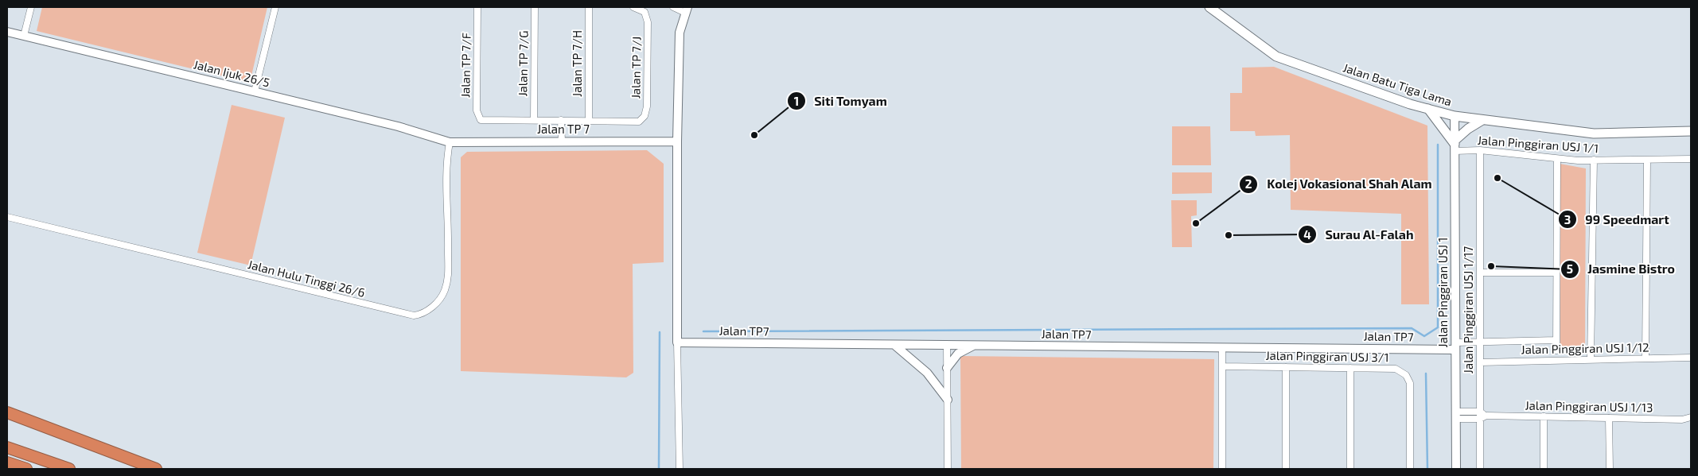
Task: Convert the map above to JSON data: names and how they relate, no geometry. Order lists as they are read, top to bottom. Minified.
{"streets":{"main road":["Jalan Batu Tiga Lama"],"street":["Jalan TP 7/G","Jalan TP 7/H","Jalan TP 7/F","Jalan TP 7/J","Jalan Ijuk 26/5","Jalan TP 7","Jalan Pinggiran USJ 1/1","Jalan Hulu Tinggi 26/6","Jalan Pinggiran USJ 1","Jalan Pinggiran USJ 1/17","Jalan TP7","Jalan Pinggiran USJ 1/12","Jalan Pinggiran USJ 3/1","Jalan Pinggiran USJ 1/13"]},"crossings":[["Jalan TP 7/G","Jalan TP 7/F"],["Jalan TP 7/H","Jalan TP 7/J"],["Jalan Ijuk 26/5","Jalan TP 7"],["Jalan Ijuk 26/5","Jalan Hulu Tinggi 26/6"],["Jalan Batu Tiga Lama","Jalan Pinggiran USJ 1"],["Jalan TP 7","Jalan Hulu Tinggi 26/6"],["Jalan Pinggiran USJ 1/1","Jalan Pinggiran USJ 1"],["Jalan Pinggiran USJ 1/1","Jalan Pinggiran USJ 1/17"],["Jalan Pinggiran USJ 1","Jalan TP7"],["Jalan Pinggiran USJ 1/17","Jalan Pinggiran USJ 1/12"],["Jalan Pinggiran USJ 1/17","Jalan Pinggiran USJ 1/13"]],"places":["Siti Tomyam","99 Speedmart","Kolej Vokasional Shah Alam","Surau Al-Falah","Jasmine Bistro"]}
